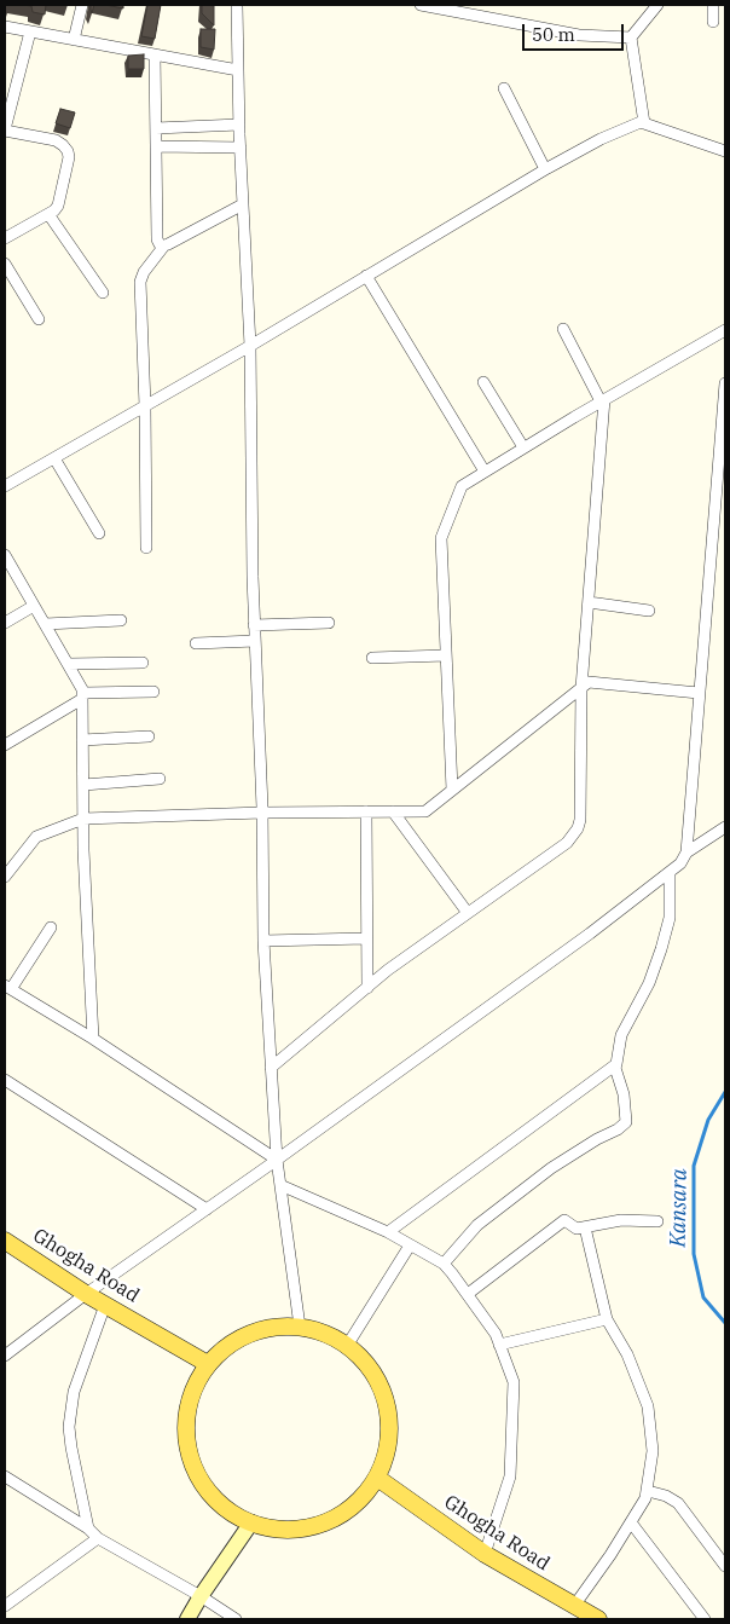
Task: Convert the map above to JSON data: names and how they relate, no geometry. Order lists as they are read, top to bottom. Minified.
{"streets":{"main road":["Ghogha Road"]},"water":["Kansara"],"scale_bar":"50 m"}
